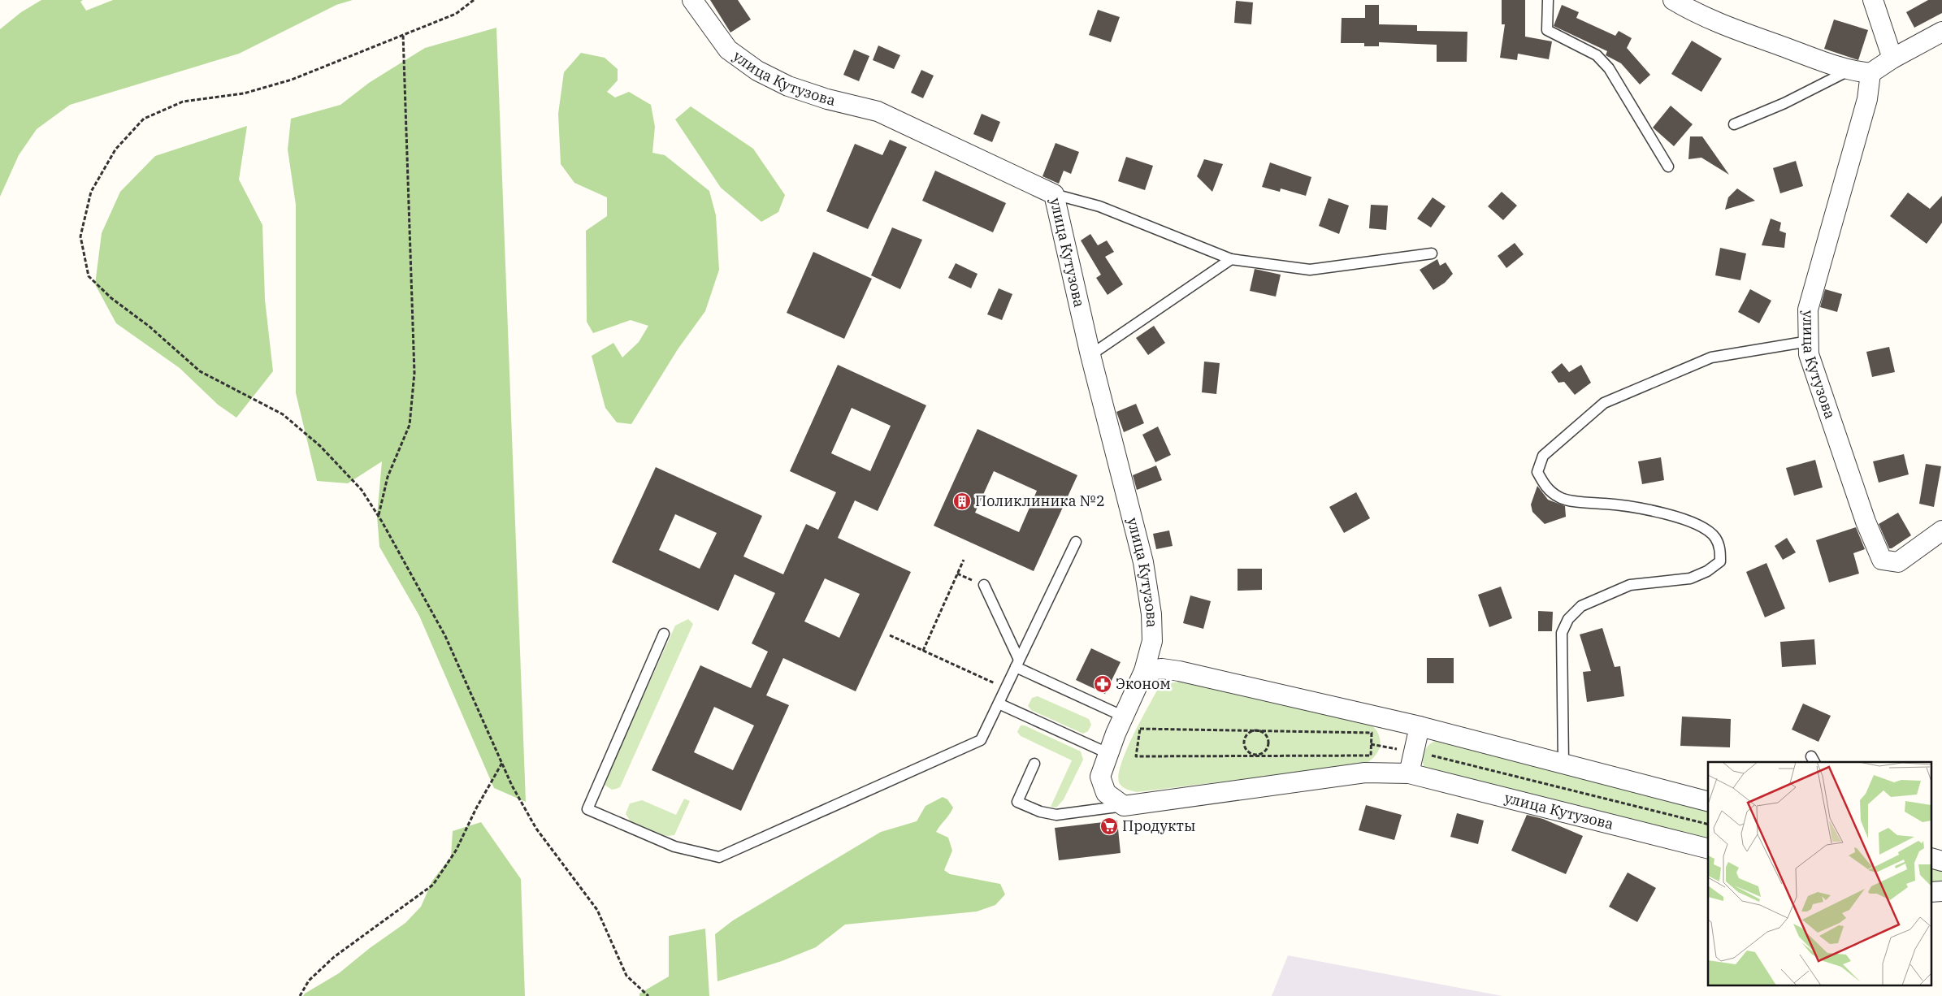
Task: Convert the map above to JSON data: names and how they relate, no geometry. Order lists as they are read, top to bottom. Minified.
{"streets":{"street":["улица Кутузова"]},"places":{"building":["Поликлиника №2"],"pharmacy":["Эконом"],"supermarket":["Продукты"]}}
